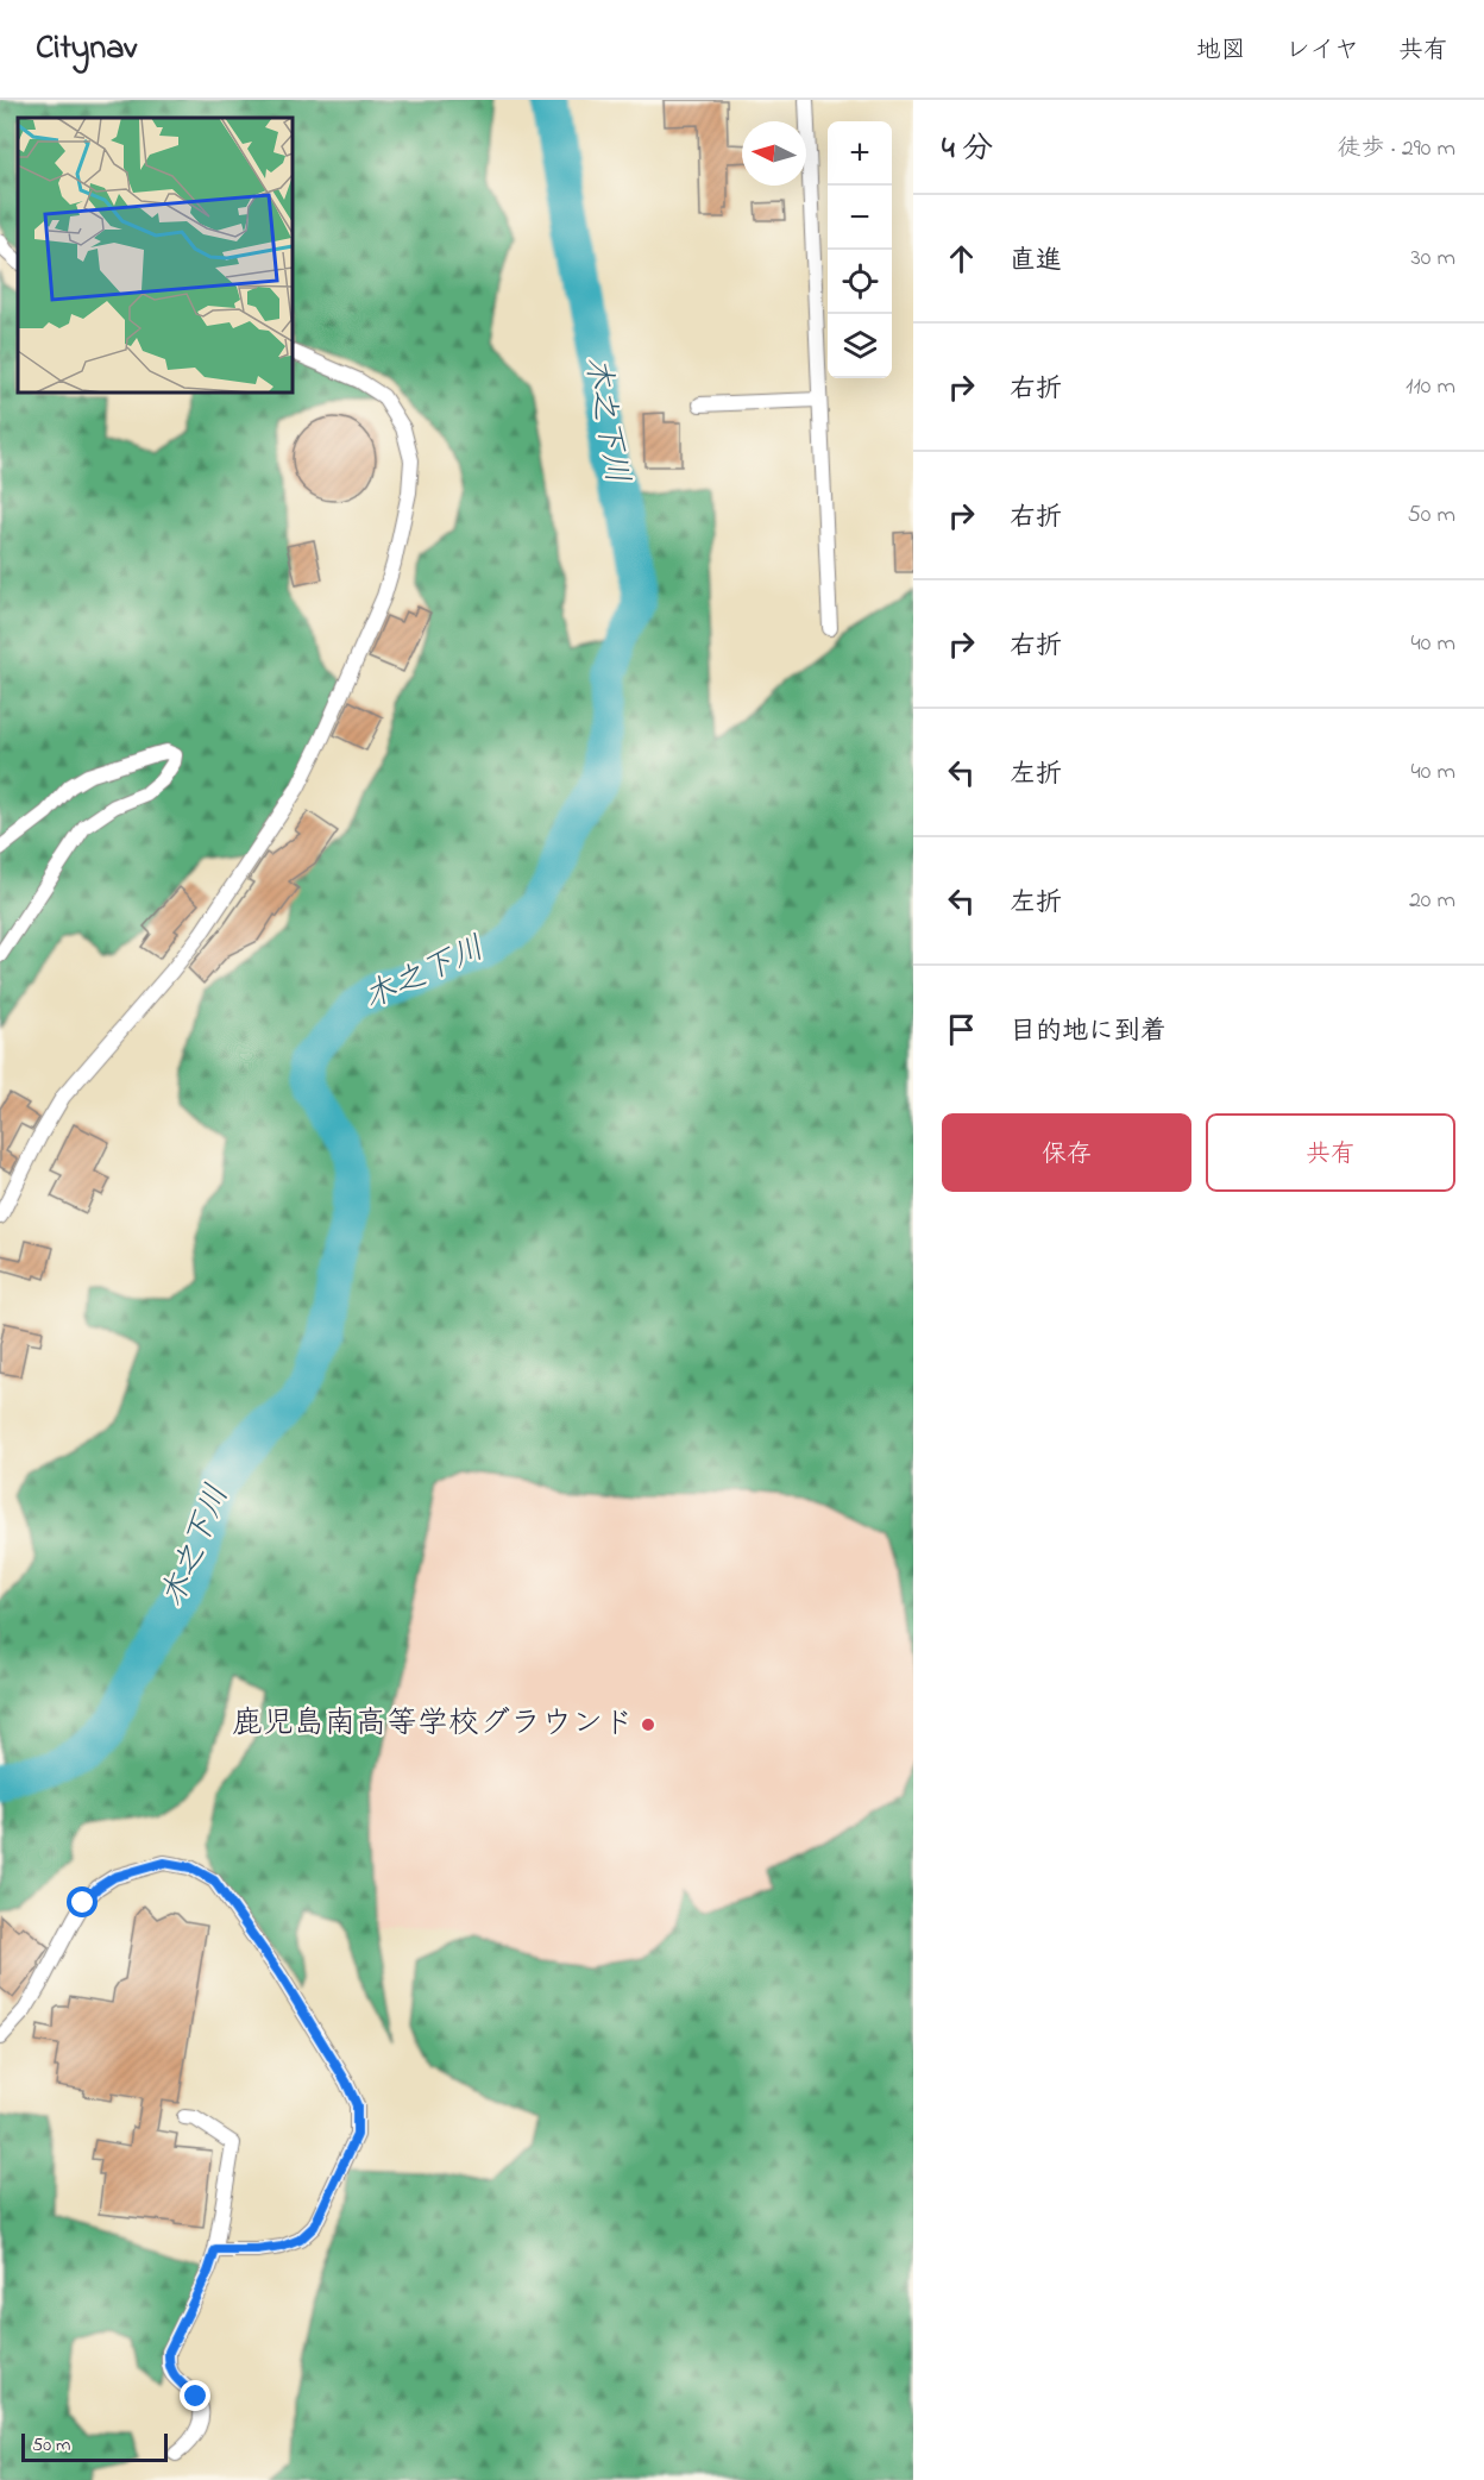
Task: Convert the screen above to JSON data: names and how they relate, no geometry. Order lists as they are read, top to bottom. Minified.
{"water":["木之下川"],"places":["鹿児島南高等学校グラウンド"],"scale_bar":"50 m","north":"left","page":{"header":"Citynav","nav":["地図","レイヤ","共有"],"heading":["4 分","徒歩 · 290 m"],"map_buttons":["+","−"],"list":[["直進","30 m"],["右折","110 m"],["右折","50 m"],["右折","40 m"],["左折","40 m"],["左折","20 m"],"目的地に到着"],"buttons":["保存","共有"],"scale":"50 m"}}
